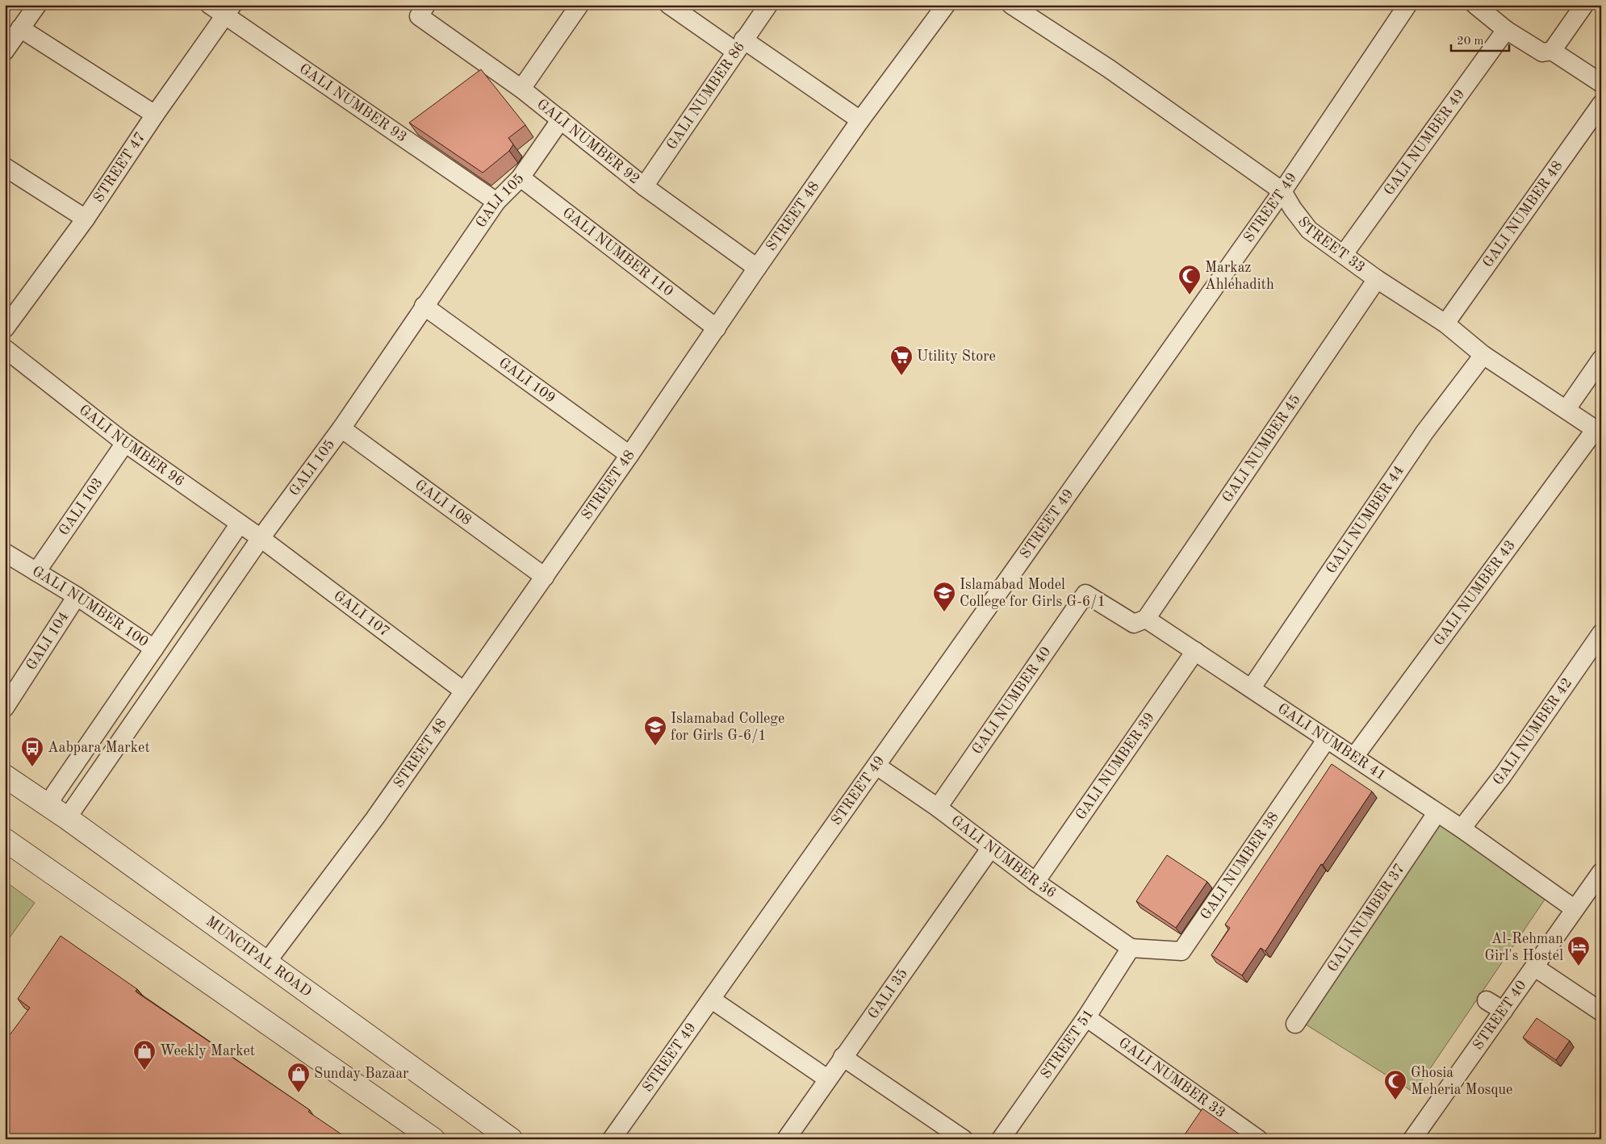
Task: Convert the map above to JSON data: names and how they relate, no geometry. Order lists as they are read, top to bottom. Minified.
{"streets":{"street":["GALI NUMBER 86","GALI NUMBER 93","GALI NUMBER 92","GALI NUMBER 49","STREET 47","GALI 105","STREET 49","GALI NUMBER 48","STREET 48","STREET 33","GALI NUMBER 110","GALI 109","GALI NUMBER 96","GALI NUMBER 45","GALI 108","GALI 103","GALI NUMBER 44","GALI NUMBER 43","GALI NUMBER 100","GALI 107","GALI 104","GALI NUMBER 40","GALI NUMBER 42","GALI NUMBER 41","GALI NUMBER 39","GALI NUMBER 36","GALI NUMBER 38","GALI NUMBER 37","MUNCIPAL ROAD","GALI 35","STREET 40","STREET 51","GALI NUMBER 33"]},"crossings":[["GALI NUMBER 86","GALI NUMBER 92"],["GALI NUMBER 93","STREET 47"],["GALI NUMBER 93","GALI 105"],["GALI NUMBER 92","GALI 105"],["GALI NUMBER 92","STREET 48"],["GALI NUMBER 49","STREET 33"],["GALI 105","GALI NUMBER 110"],["GALI 105","GALI 109"],["GALI 105","GALI NUMBER 96"],["GALI 105","GALI 108"],["GALI 105","GALI 107"],["GALI 105","MUNCIPAL ROAD"],["STREET 49","STREET 33"],["STREET 49","GALI NUMBER 36"],["GALI NUMBER 48","STREET 33"],["STREET 48","GALI NUMBER 110"],["STREET 48","GALI 109"],["STREET 48","GALI 108"],["STREET 48","GALI 107"],["STREET 48","MUNCIPAL ROAD"],["STREET 33","GALI NUMBER 45"],["STREET 33","GALI NUMBER 44"],["STREET 33","GALI NUMBER 43"],["GALI NUMBER 96","GALI 103"],["GALI NUMBER 96","GALI 107"],["GALI NUMBER 45","GALI NUMBER 40"],["GALI NUMBER 45","GALI NUMBER 41"],["GALI 103","GALI NUMBER 100"],["GALI NUMBER 44","GALI NUMBER 41"],["GALI NUMBER 43","GALI NUMBER 41"],["GALI NUMBER 100","GALI 104"],["GALI NUMBER 40","GALI NUMBER 41"],["GALI NUMBER 40","GALI NUMBER 36"],["GALI NUMBER 42","GALI NUMBER 41"],["GALI NUMBER 41","GALI NUMBER 39"],["GALI NUMBER 41","GALI NUMBER 38"],["GALI NUMBER 41","GALI NUMBER 37"],["GALI NUMBER 41","STREET 40"],["GALI NUMBER 39","GALI NUMBER 36"],["GALI NUMBER 36","GALI NUMBER 38"],["GALI NUMBER 36","GALI 35"],["GALI NUMBER 36","STREET 51"],["GALI NUMBER 38","STREET 51"],["STREET 51","GALI NUMBER 33"]],"places":{"mosque":["Markaz Ahlehadith","Ghosia Meheria Mosque"],"supermarket":["Utility Store"],"school or university":["Islamabad Model College for Girls G-6/1","Islamabad College for Girls G-6/1"],"bus stop":["Aabpara Market"],"hotel":["Al-Rehman Girl's Hostel"],"shop":["Weekly Market","Sunday Bazaar"]},"scale_bar":"20 m"}
